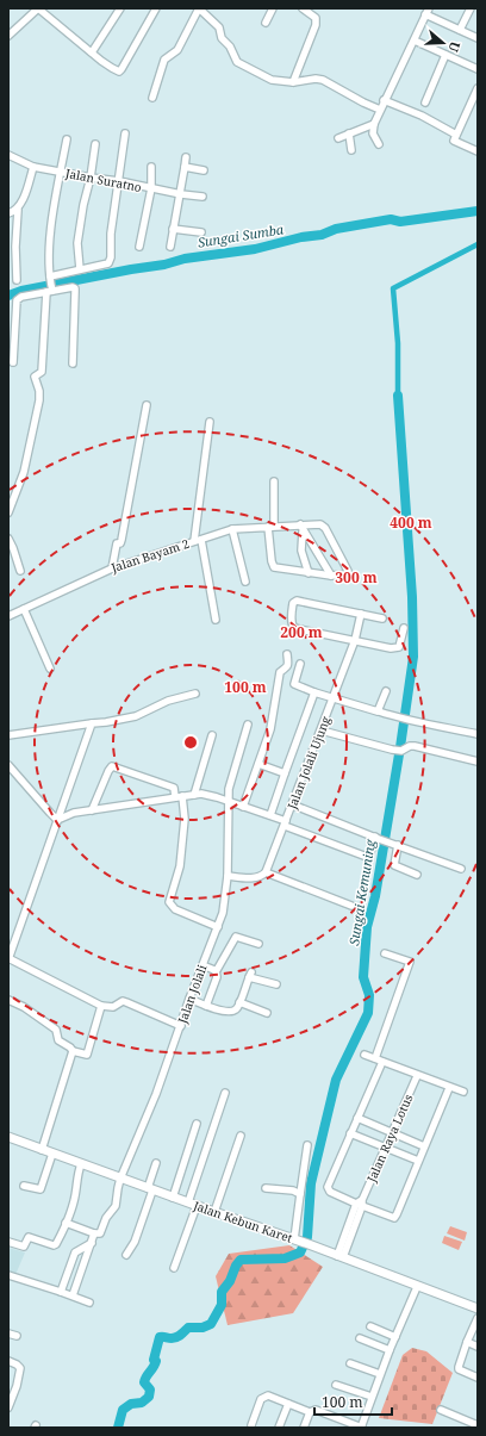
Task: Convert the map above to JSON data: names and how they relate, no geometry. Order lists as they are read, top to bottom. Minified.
{"streets":{"main road":["Jalan Kebun Karet"],"street":["Jalan Suratno","Jalan Bayam 2","Jalan Jolali Ujung","Jalan Jolali","Jalan Raya Lotus"]},"crossings":[["Jalan Jolali","Jalan Kebun Karet"],["Jalan Raya Lotus","Jalan Kebun Karet"]],"water":["Sungai Sumba","Sungai Kemuning"],"scale_bar":"100 m","north":"right","rings":["400 m","300 m","200 m","100 m"]}
